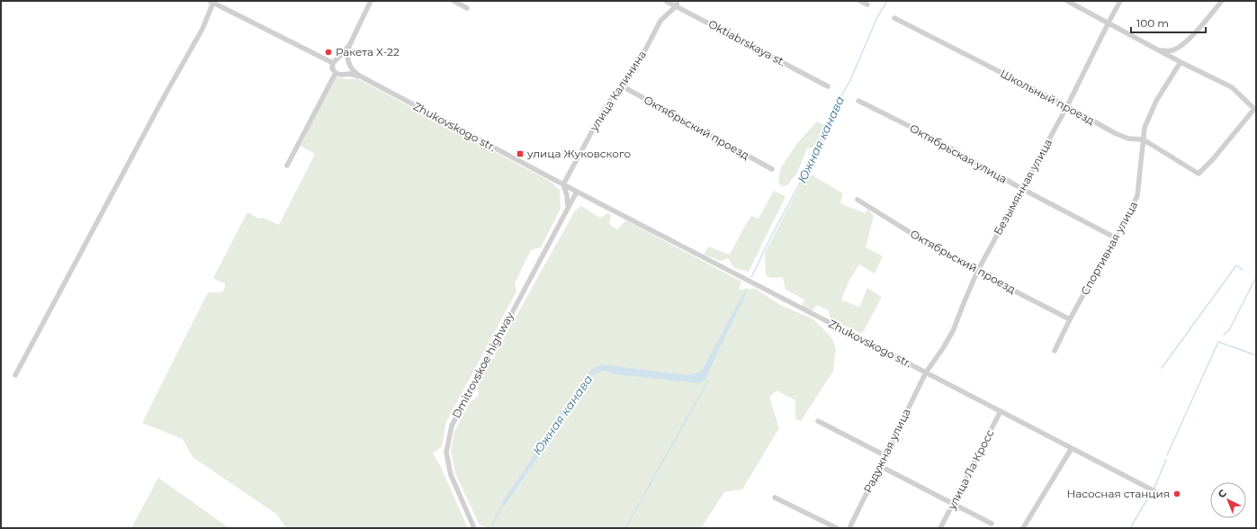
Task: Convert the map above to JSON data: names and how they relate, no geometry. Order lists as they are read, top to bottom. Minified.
{"streets":{"street":["Oktiabrskaya st.","улица Калинина","Школьный проезд","Zhukovskogo str.","Октябрьский проезд","Октябрьская улица","Безымянная улица","Спортивная улица","Dmitrovskoe highway","Радужная улица","улица Ла Кросс"]},"crossings":[["Oktiabrskaya st.","улица Калинина"],["улица Калинина","Zhukovskogo str."],["улица Калинина","Октябрьский проезд"],["Школьный проезд","Безымянная улица"],["Школьный проезд","Спортивная улица"],["Zhukovskogo str.","Безымянная улица"],["Zhukovskogo str.","Dmitrovskoe highway"],["Zhukovskogo str.","Радужная улица"],["Zhukovskogo str.","улица Ла Кросс"],["Октябрьский проезд","Безымянная улица"],["Октябрьский проезд","Спортивная улица"],["Октябрьская улица","Безымянная улица"],["Октябрьская улица","Спортивная улица"],["Безымянная улица","Радужная улица"]],"water":["Южная канава"],"places":{"other":["Ракета Х-22","Насосная станция"],"transit":["улица Жуковского"]},"scale_bar":"100 m","north":"top left"}
